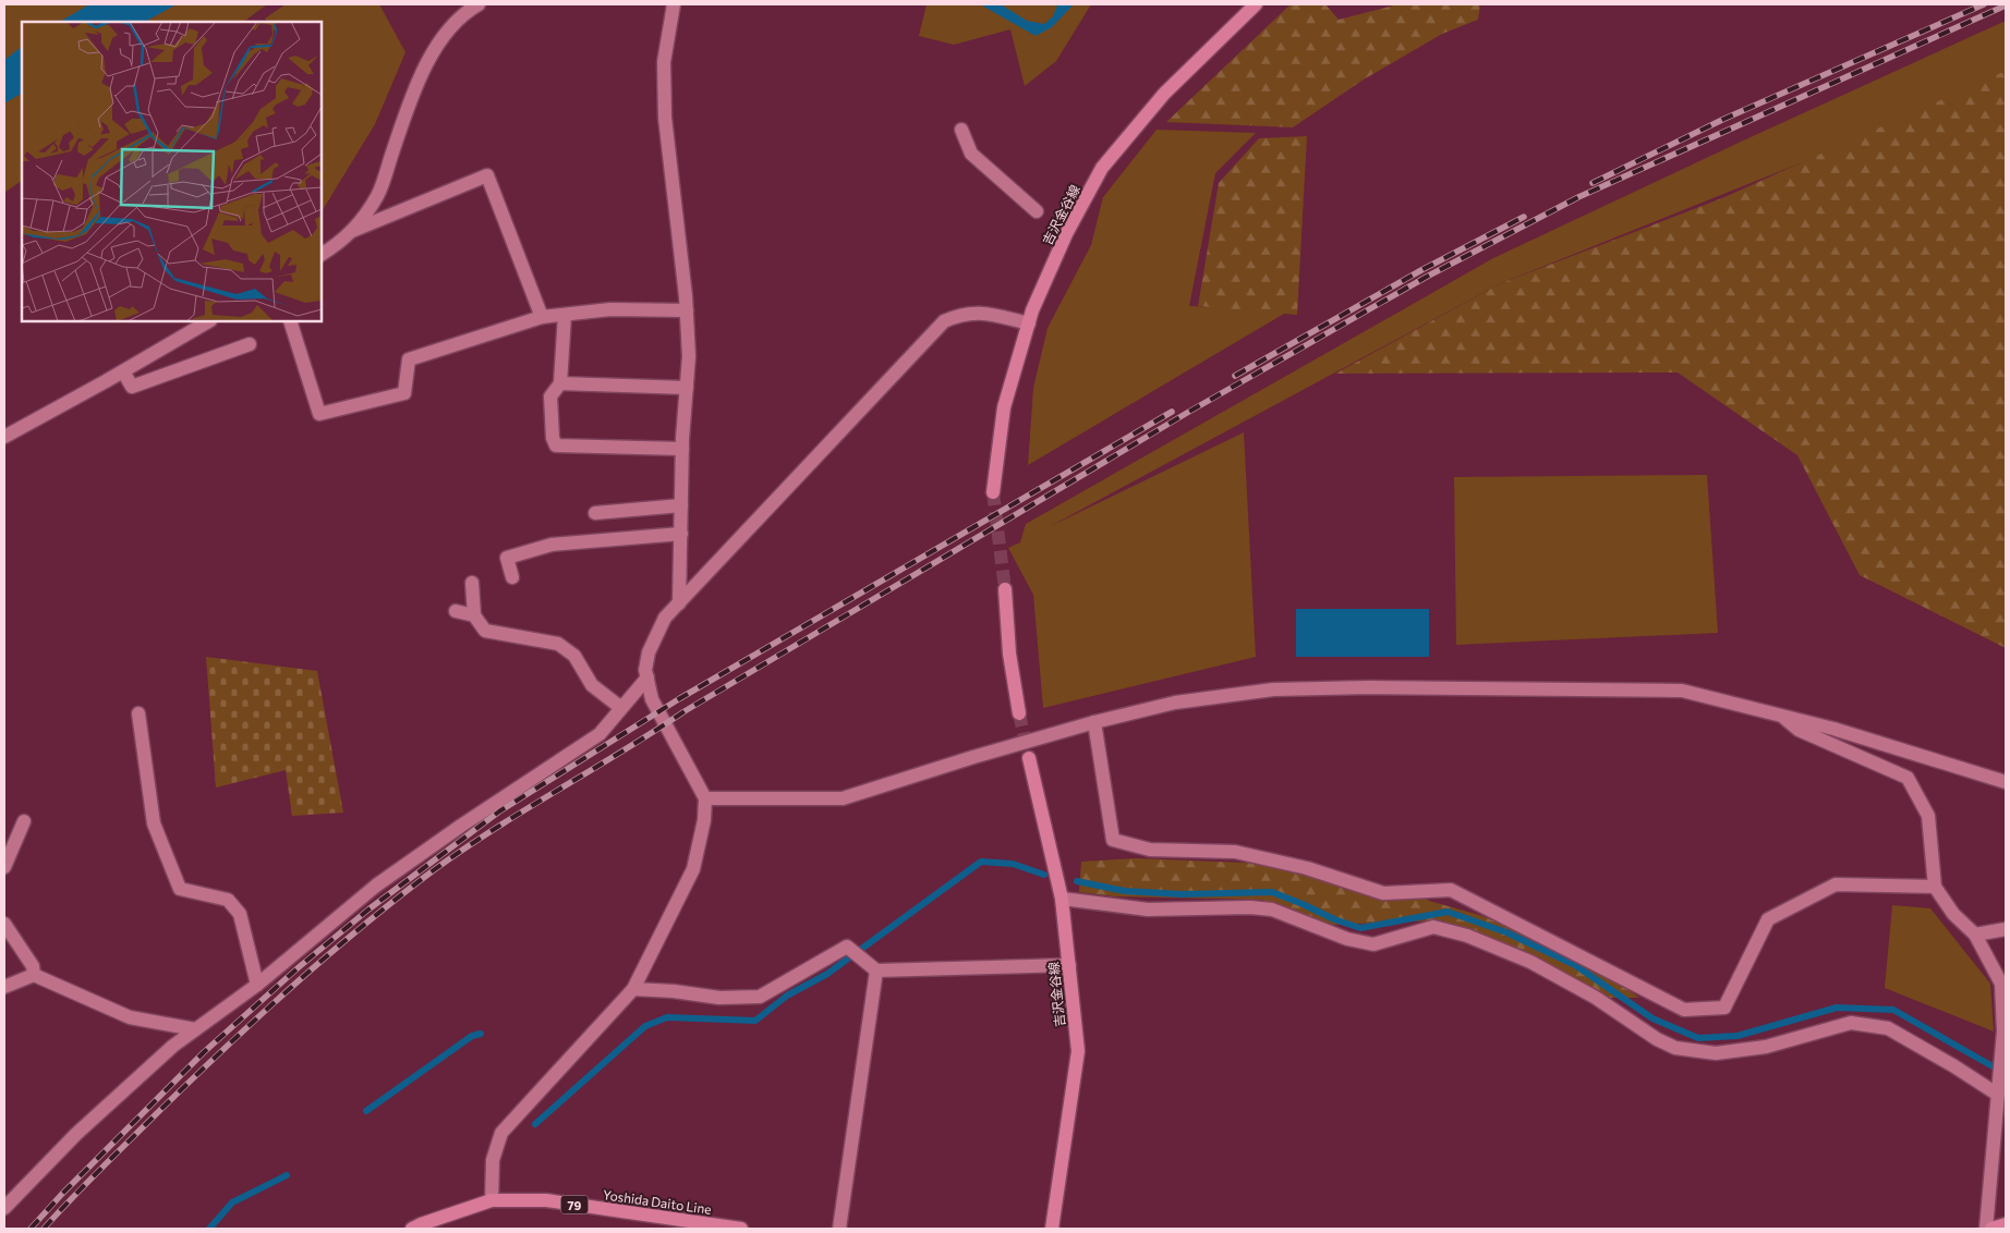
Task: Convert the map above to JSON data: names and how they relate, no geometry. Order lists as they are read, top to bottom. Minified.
{"streets":{"main road":["吉沢金谷線","Yoshida Daito Line","79"]}}
